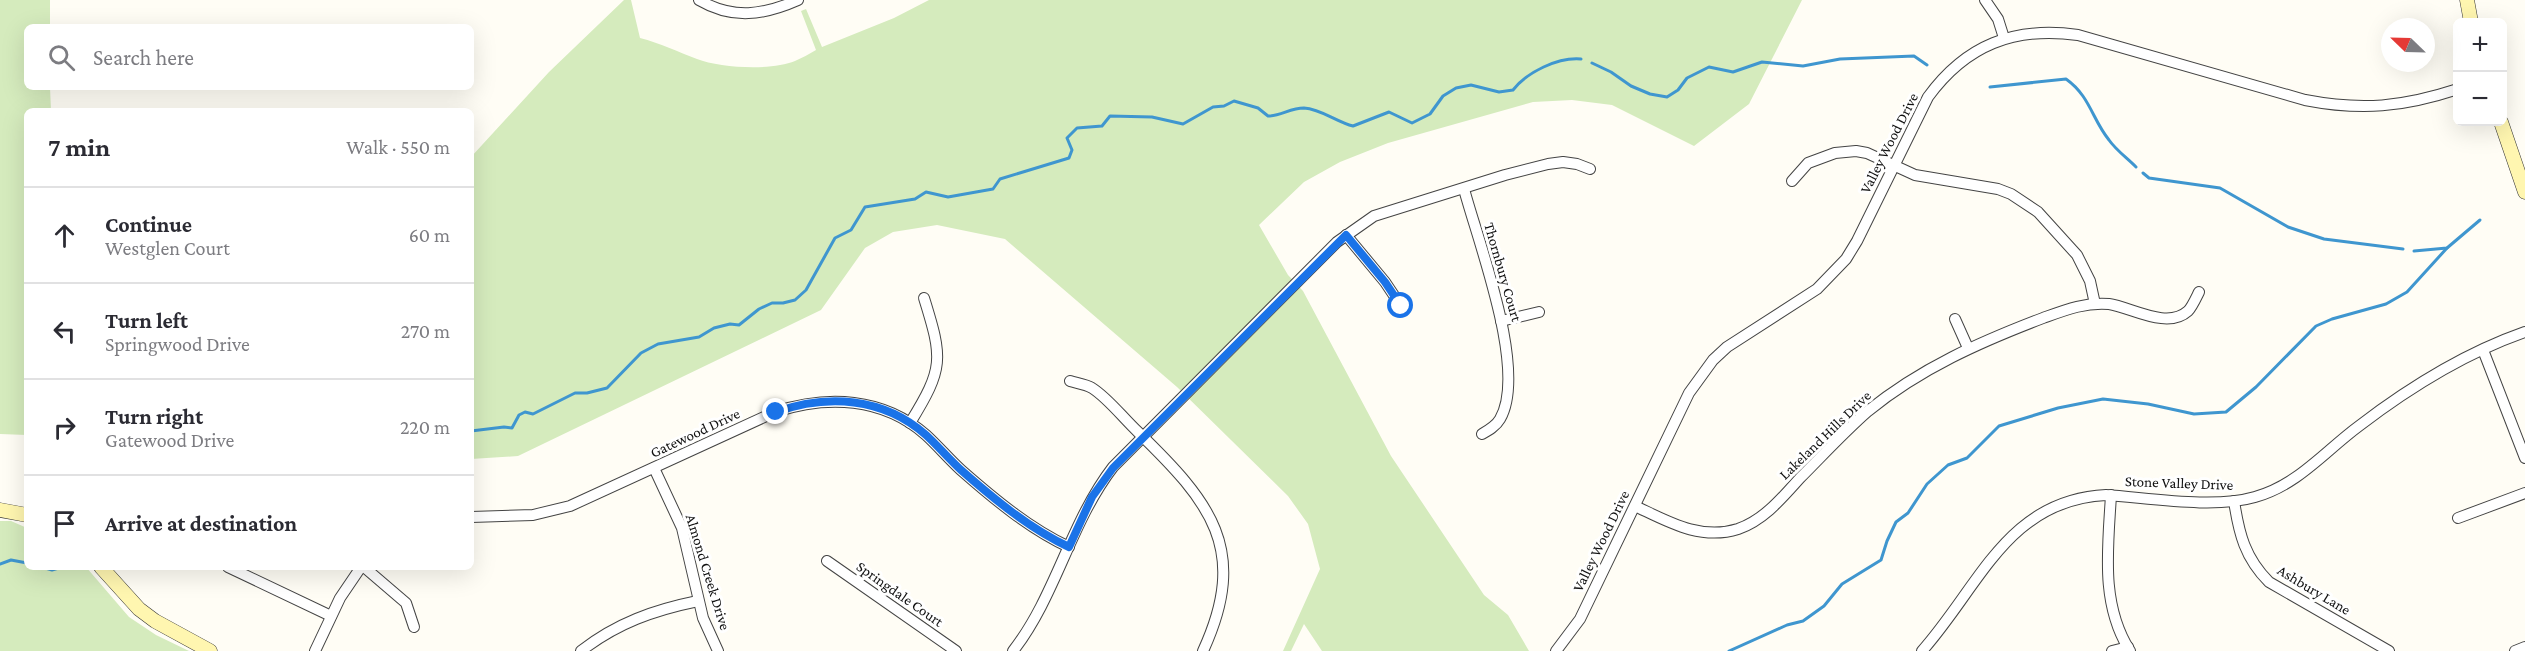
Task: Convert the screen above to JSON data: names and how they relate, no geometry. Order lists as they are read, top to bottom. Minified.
{"streets":{"street":["Valley Wood Drive","Thornbury Court","Gatewood Drive","Lakeland Hills Drive","Stone Valley Drive","Almond Creek Drive","Ashbury Lane","Springdale Court"]},"crossings":[["Valley Wood Drive","Lakeland Hills Drive"],["Gatewood Drive","Almond Creek Drive"],["Stone Valley Drive","Ashbury Lane"]],"north":"top left","page":{"map_buttons":["+","−"],"search":"Search here","heading":["7 min","Walk · 550 m"],"list":[["Continue","Westglen Court","60 m"],["Turn left","Springwood Drive","270 m"],["Turn right","Gatewood Drive","220 m"],"Arrive at destination"]}}
